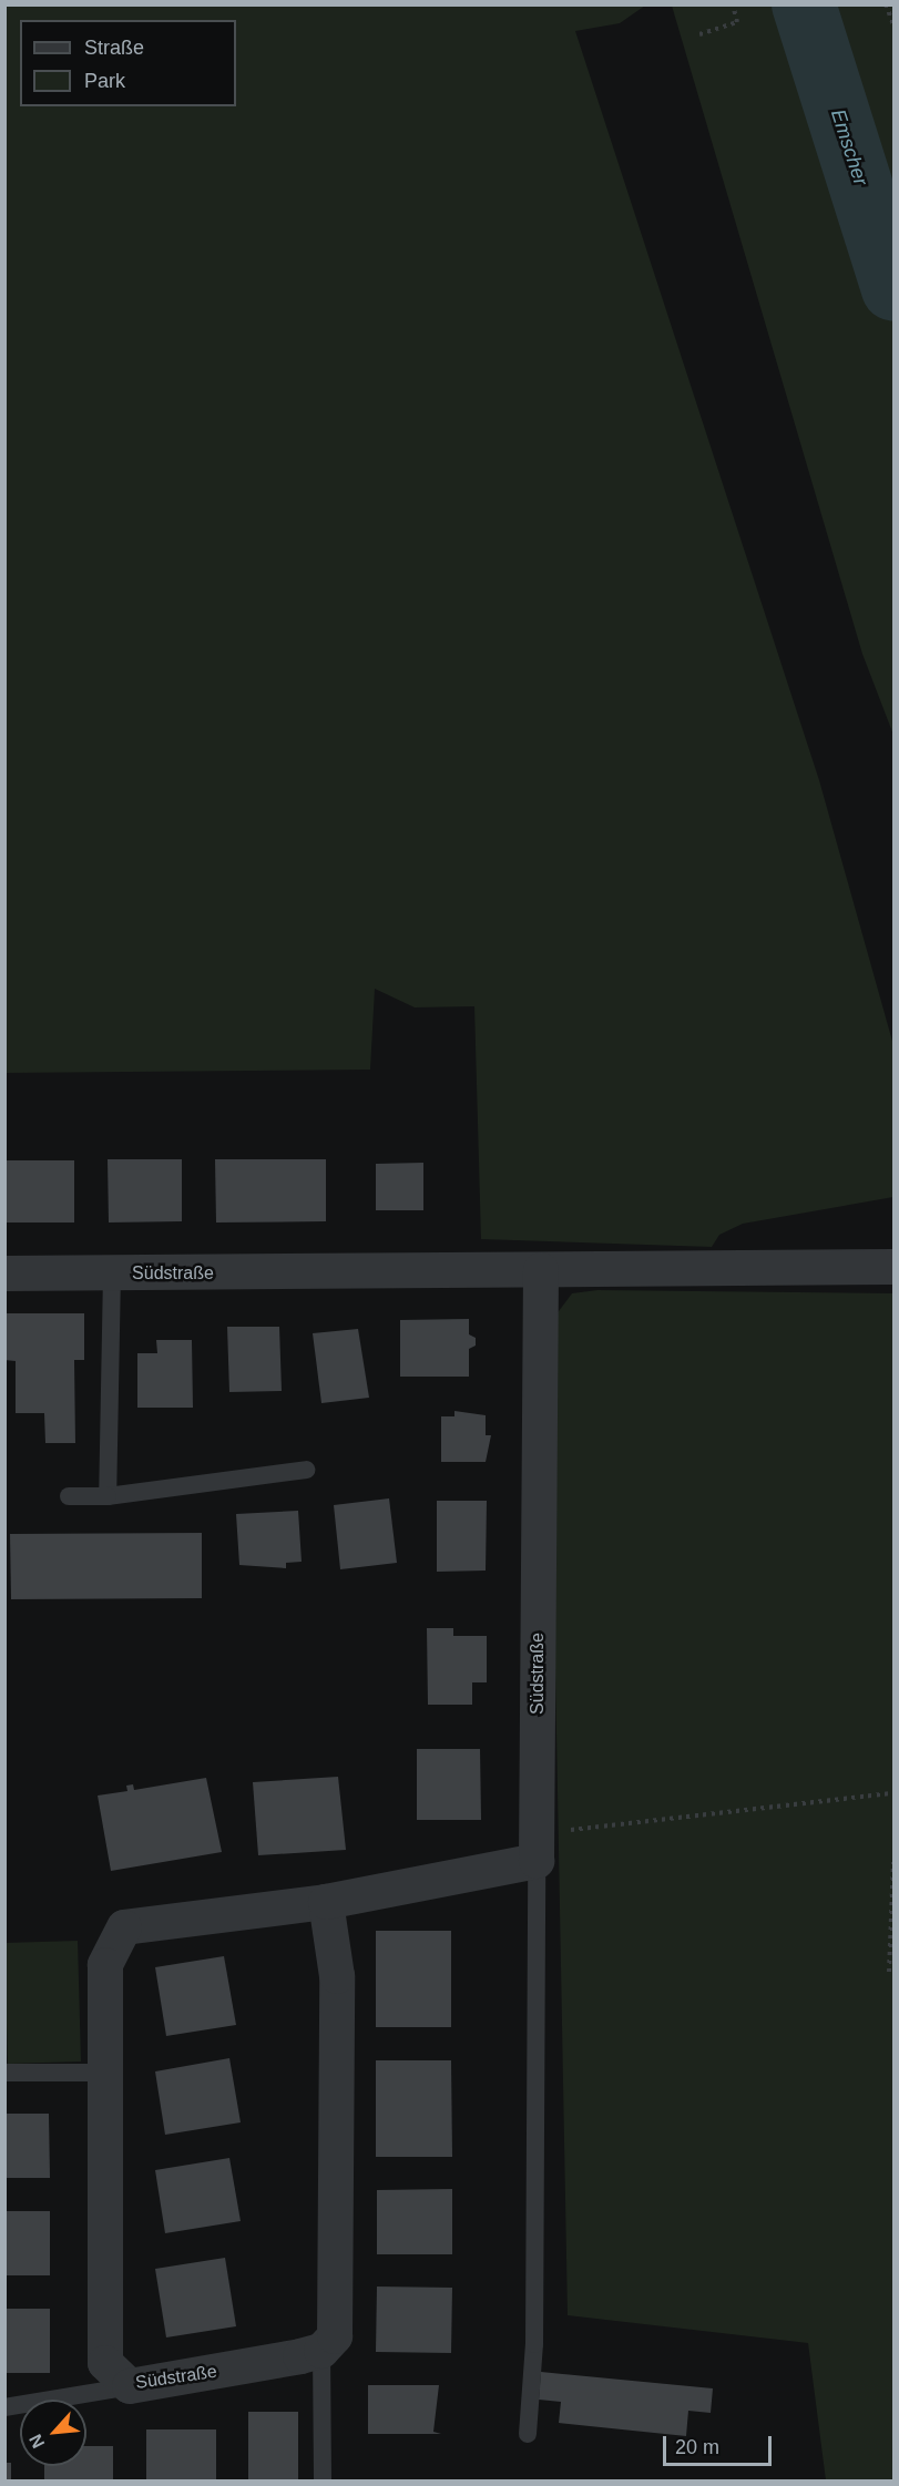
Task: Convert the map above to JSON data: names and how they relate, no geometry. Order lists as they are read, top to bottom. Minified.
{"streets":{"street":["Südstraße"]},"water":["Emscher"],"legend":["Straße","Park"],"scale_bar":"20 m","north":"bottom left"}
